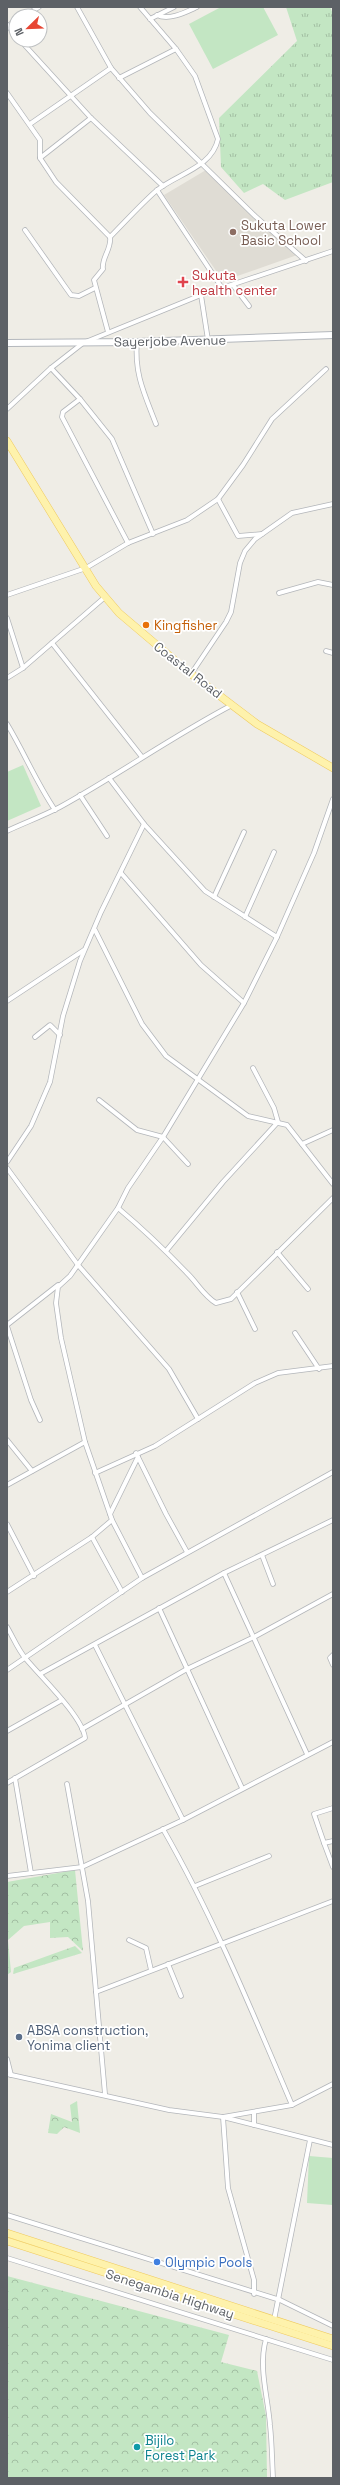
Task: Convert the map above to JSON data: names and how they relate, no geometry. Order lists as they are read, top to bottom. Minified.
{"streets":{"main road":["Coastal Road","Senegambia Highway"],"street":["Sayerjobe Avenue"]},"places":{"other":["Sukuta Lower Basic School","Kingfisher","ABSA construction, Yonima client","Olympic Pools","Bijilo Forest Park"],"health":["Sukuta health center"]},"north":"bottom left"}
